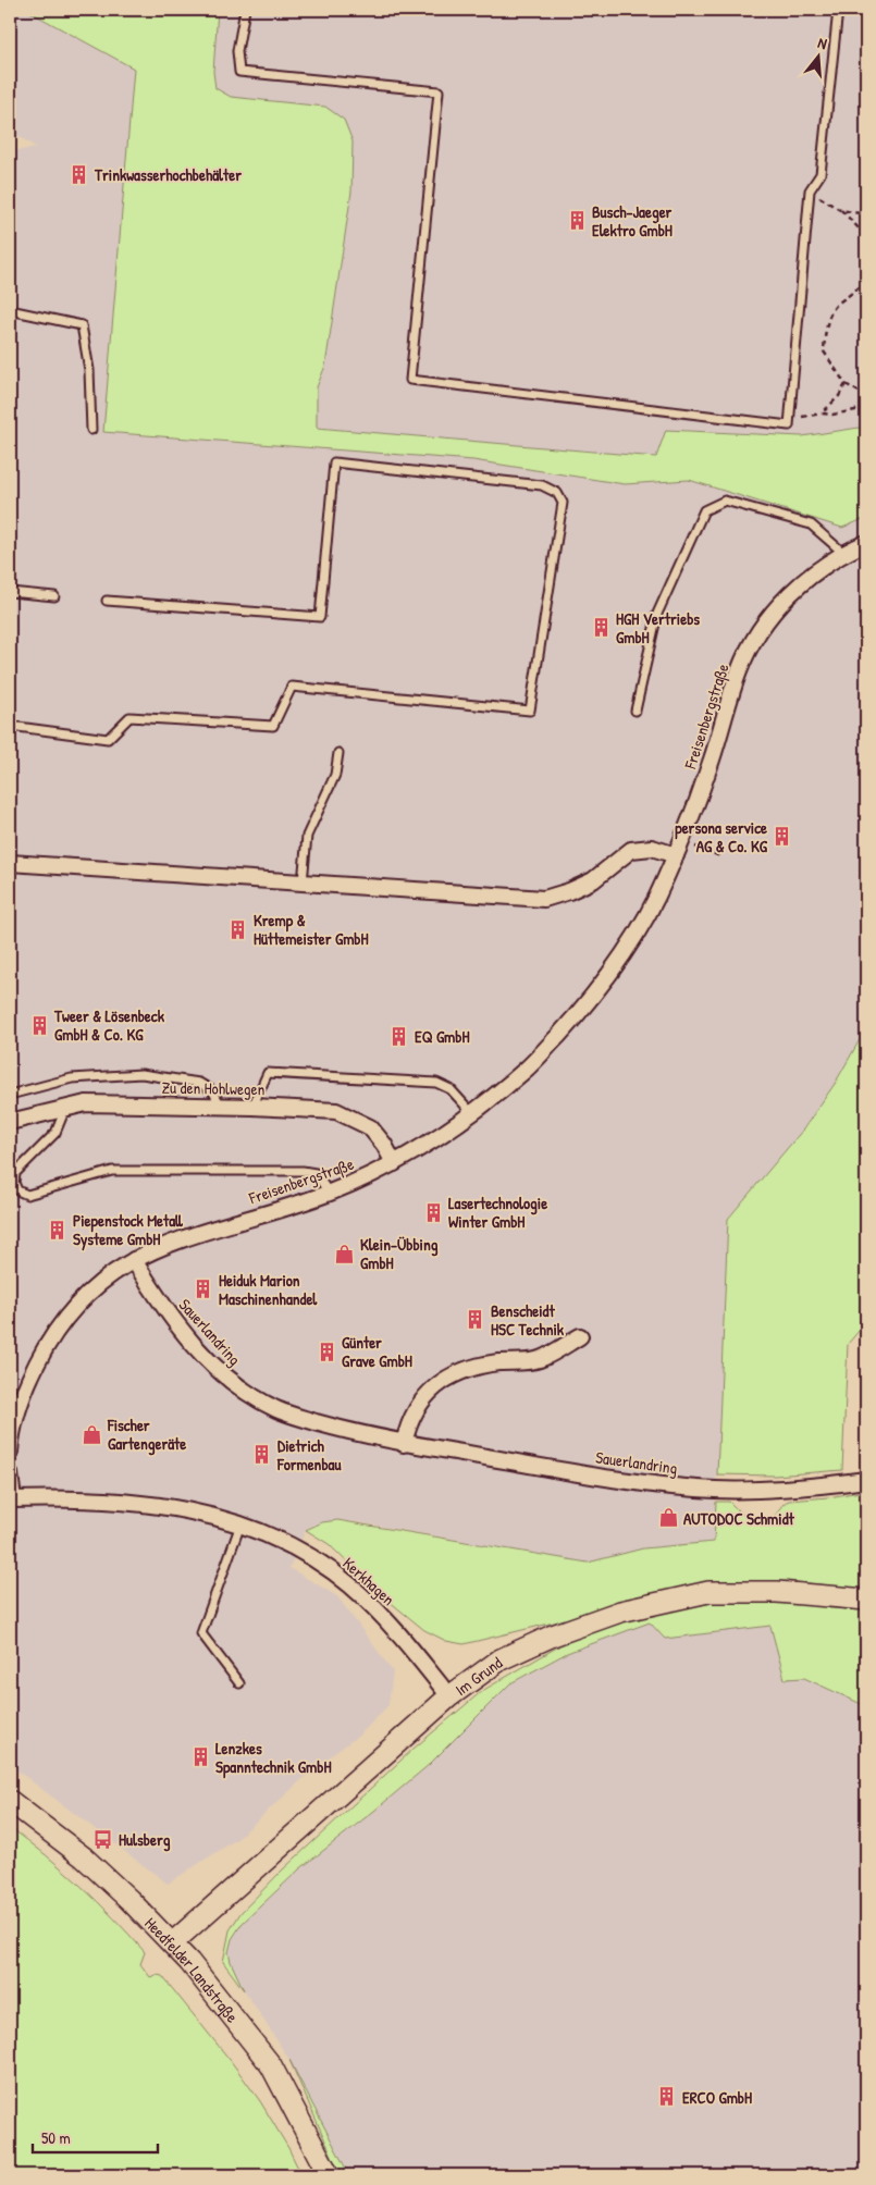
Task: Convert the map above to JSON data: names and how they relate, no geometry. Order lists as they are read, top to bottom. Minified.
{"streets":{"main road":["Im Grund","Heedfelder Landstraße"],"street":["Freisenbergstraße","Zu den Hohlwegen","Sauerlandring","Kerkhagen"]},"crossings":[["Freisenbergstraße","Zu den Hohlwegen"],["Freisenbergstraße","Sauerlandring"],["Kerkhagen","Im Grund"],["Im Grund","Heedfelder Landstraße"]],"places":{"building":["Trinkwasserhochbehälter","Busch-Jaeger Elektro GmbH","HGH Vertriebs GmbH","persona service AG & Co. KG","Kremp & Hüttemeister GmbH","Tweer & Lösenbeck GmbH & Co. KG","EQ GmbH","Lasertechnologie Winter GmbH","Piepenstock Metall Systeme GmbH","Heiduk Marion Maschinenhandel","Benscheidt HSC Technik","Günter Grave GmbH","Dietrich Formenbau","Lenzkes Spanntechnik GmbH","ERCO GmbH"],"shop":["Klein-Übbing GmbH","Fischer Gartengeräte","AUTODOC Schmidt"],"bus stop":["Hulsberg"]},"scale_bar":"50 m","north":"top"}
